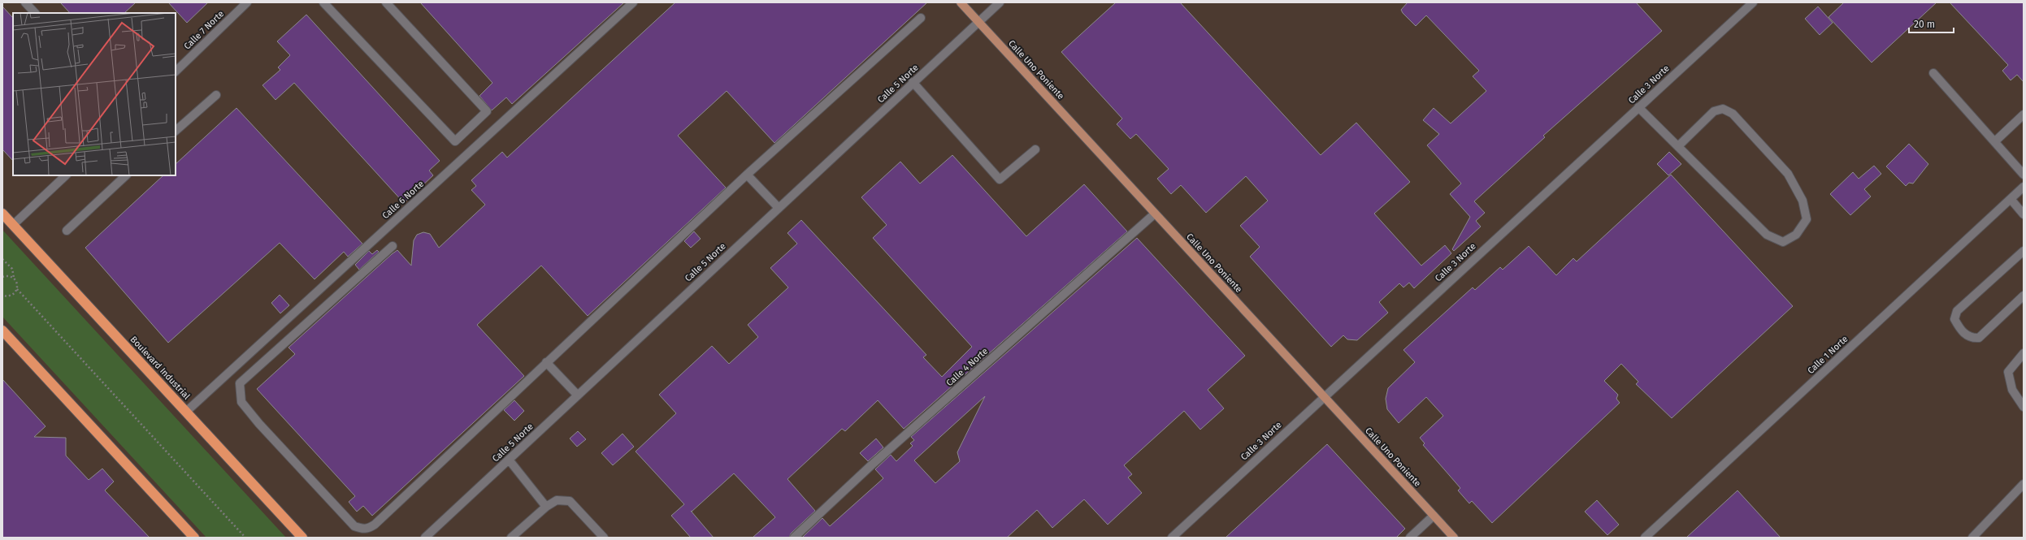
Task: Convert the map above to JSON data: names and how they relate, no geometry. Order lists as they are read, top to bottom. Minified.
{"streets":{"highway":["Boulevard Industrial"],"main road":["Calle Uno Poniente"],"street":["Calle 7 Norte","Calle 5 Norte","Calle 3 Norte","Calle 6 Norte","Calle 1 Norte","Calle 4 Norte"]},"crossings":[["Calle Uno Poniente","Calle 5 Norte"],["Calle Uno Poniente","Calle 3 Norte"],["Calle Uno Poniente","Calle 4 Norte"],["Calle 6 Norte","Boulevard Industrial"]],"scale_bar":"20 m"}
